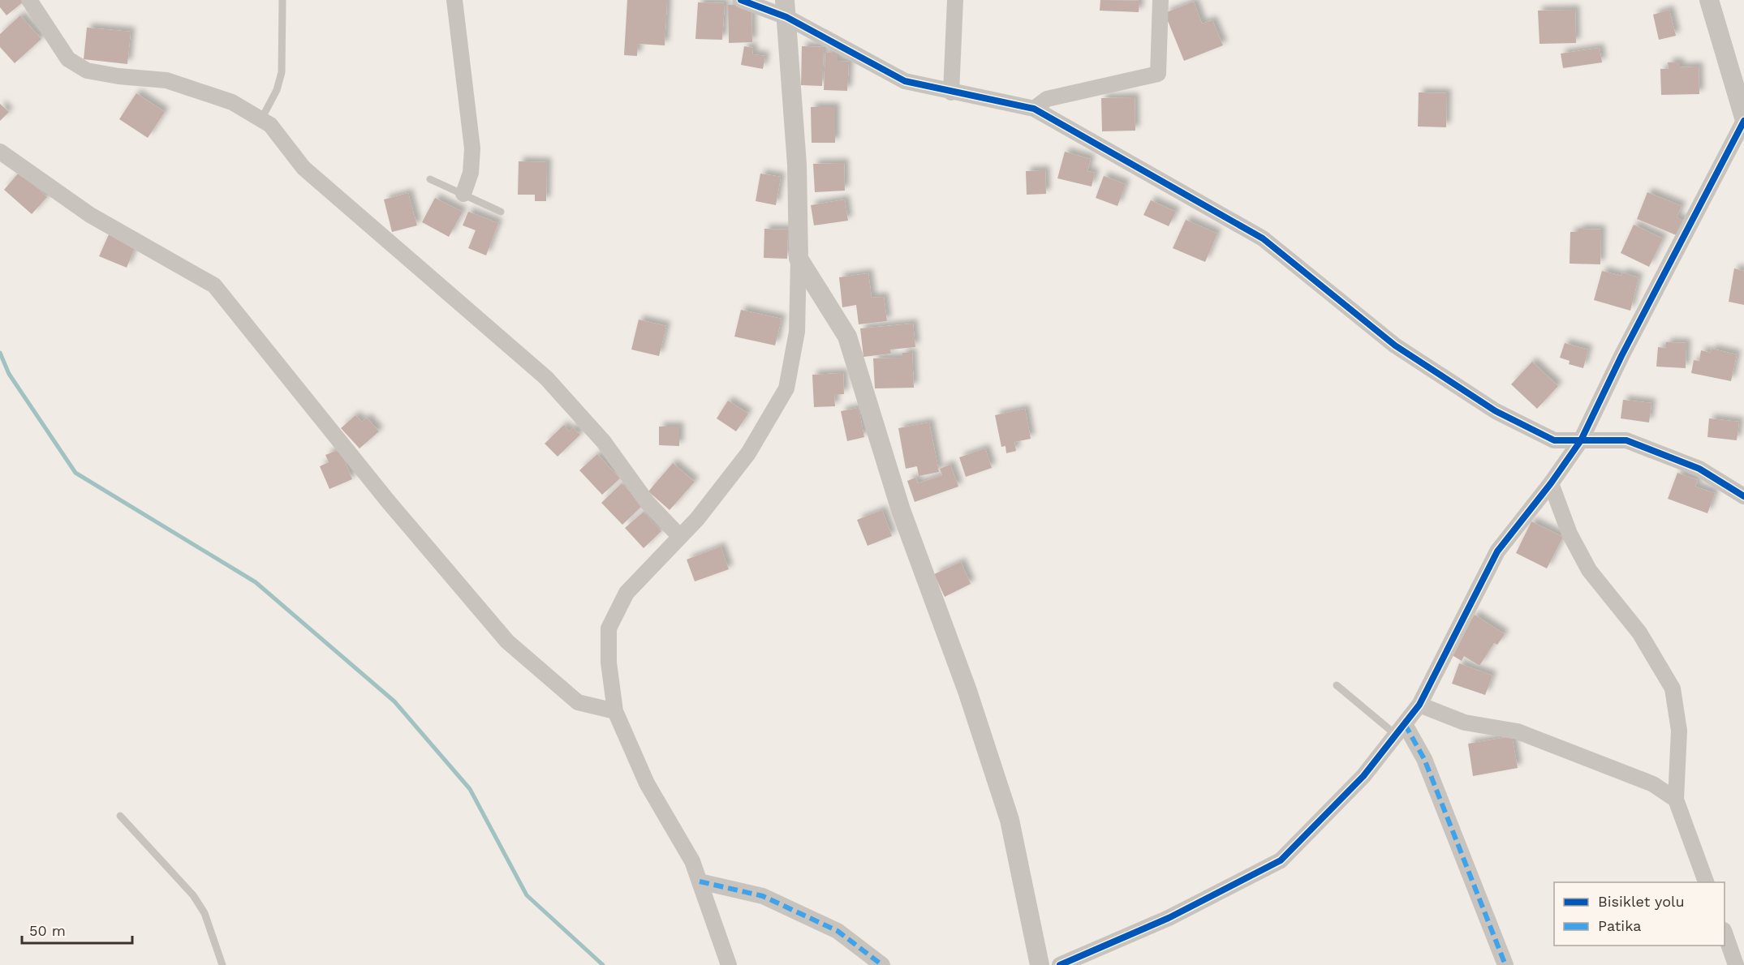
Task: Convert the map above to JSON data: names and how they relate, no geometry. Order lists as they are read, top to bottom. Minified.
{"legend":["Bisiklet yolu","Patika"],"scale_bar":"50 m"}
